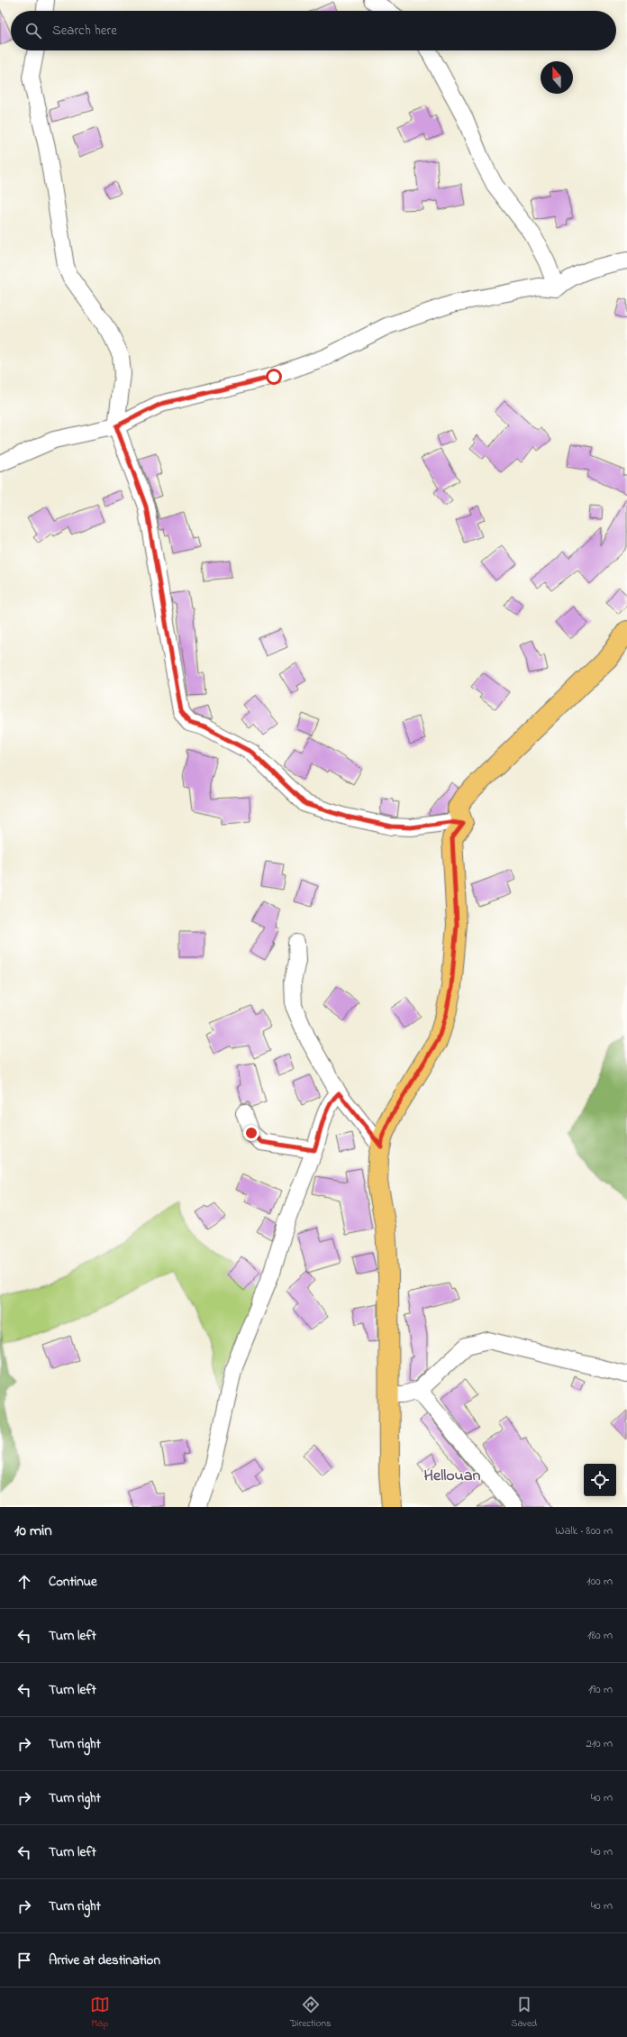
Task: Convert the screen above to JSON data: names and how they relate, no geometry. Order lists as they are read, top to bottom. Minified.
{"districts":["Hellouan"],"north":"top","page":{"search":"Search here","heading":["10 min","Walk · 800 m"],"list":[["Continue","100 m"],["Turn left","180 m"],["Turn left","190 m"],["Turn right","210 m"],["Turn right","40 m"],["Turn left","40 m"],["Turn right","40 m"],"Arrive at destination"],"nav":["Map","Directions","Saved"]}}
